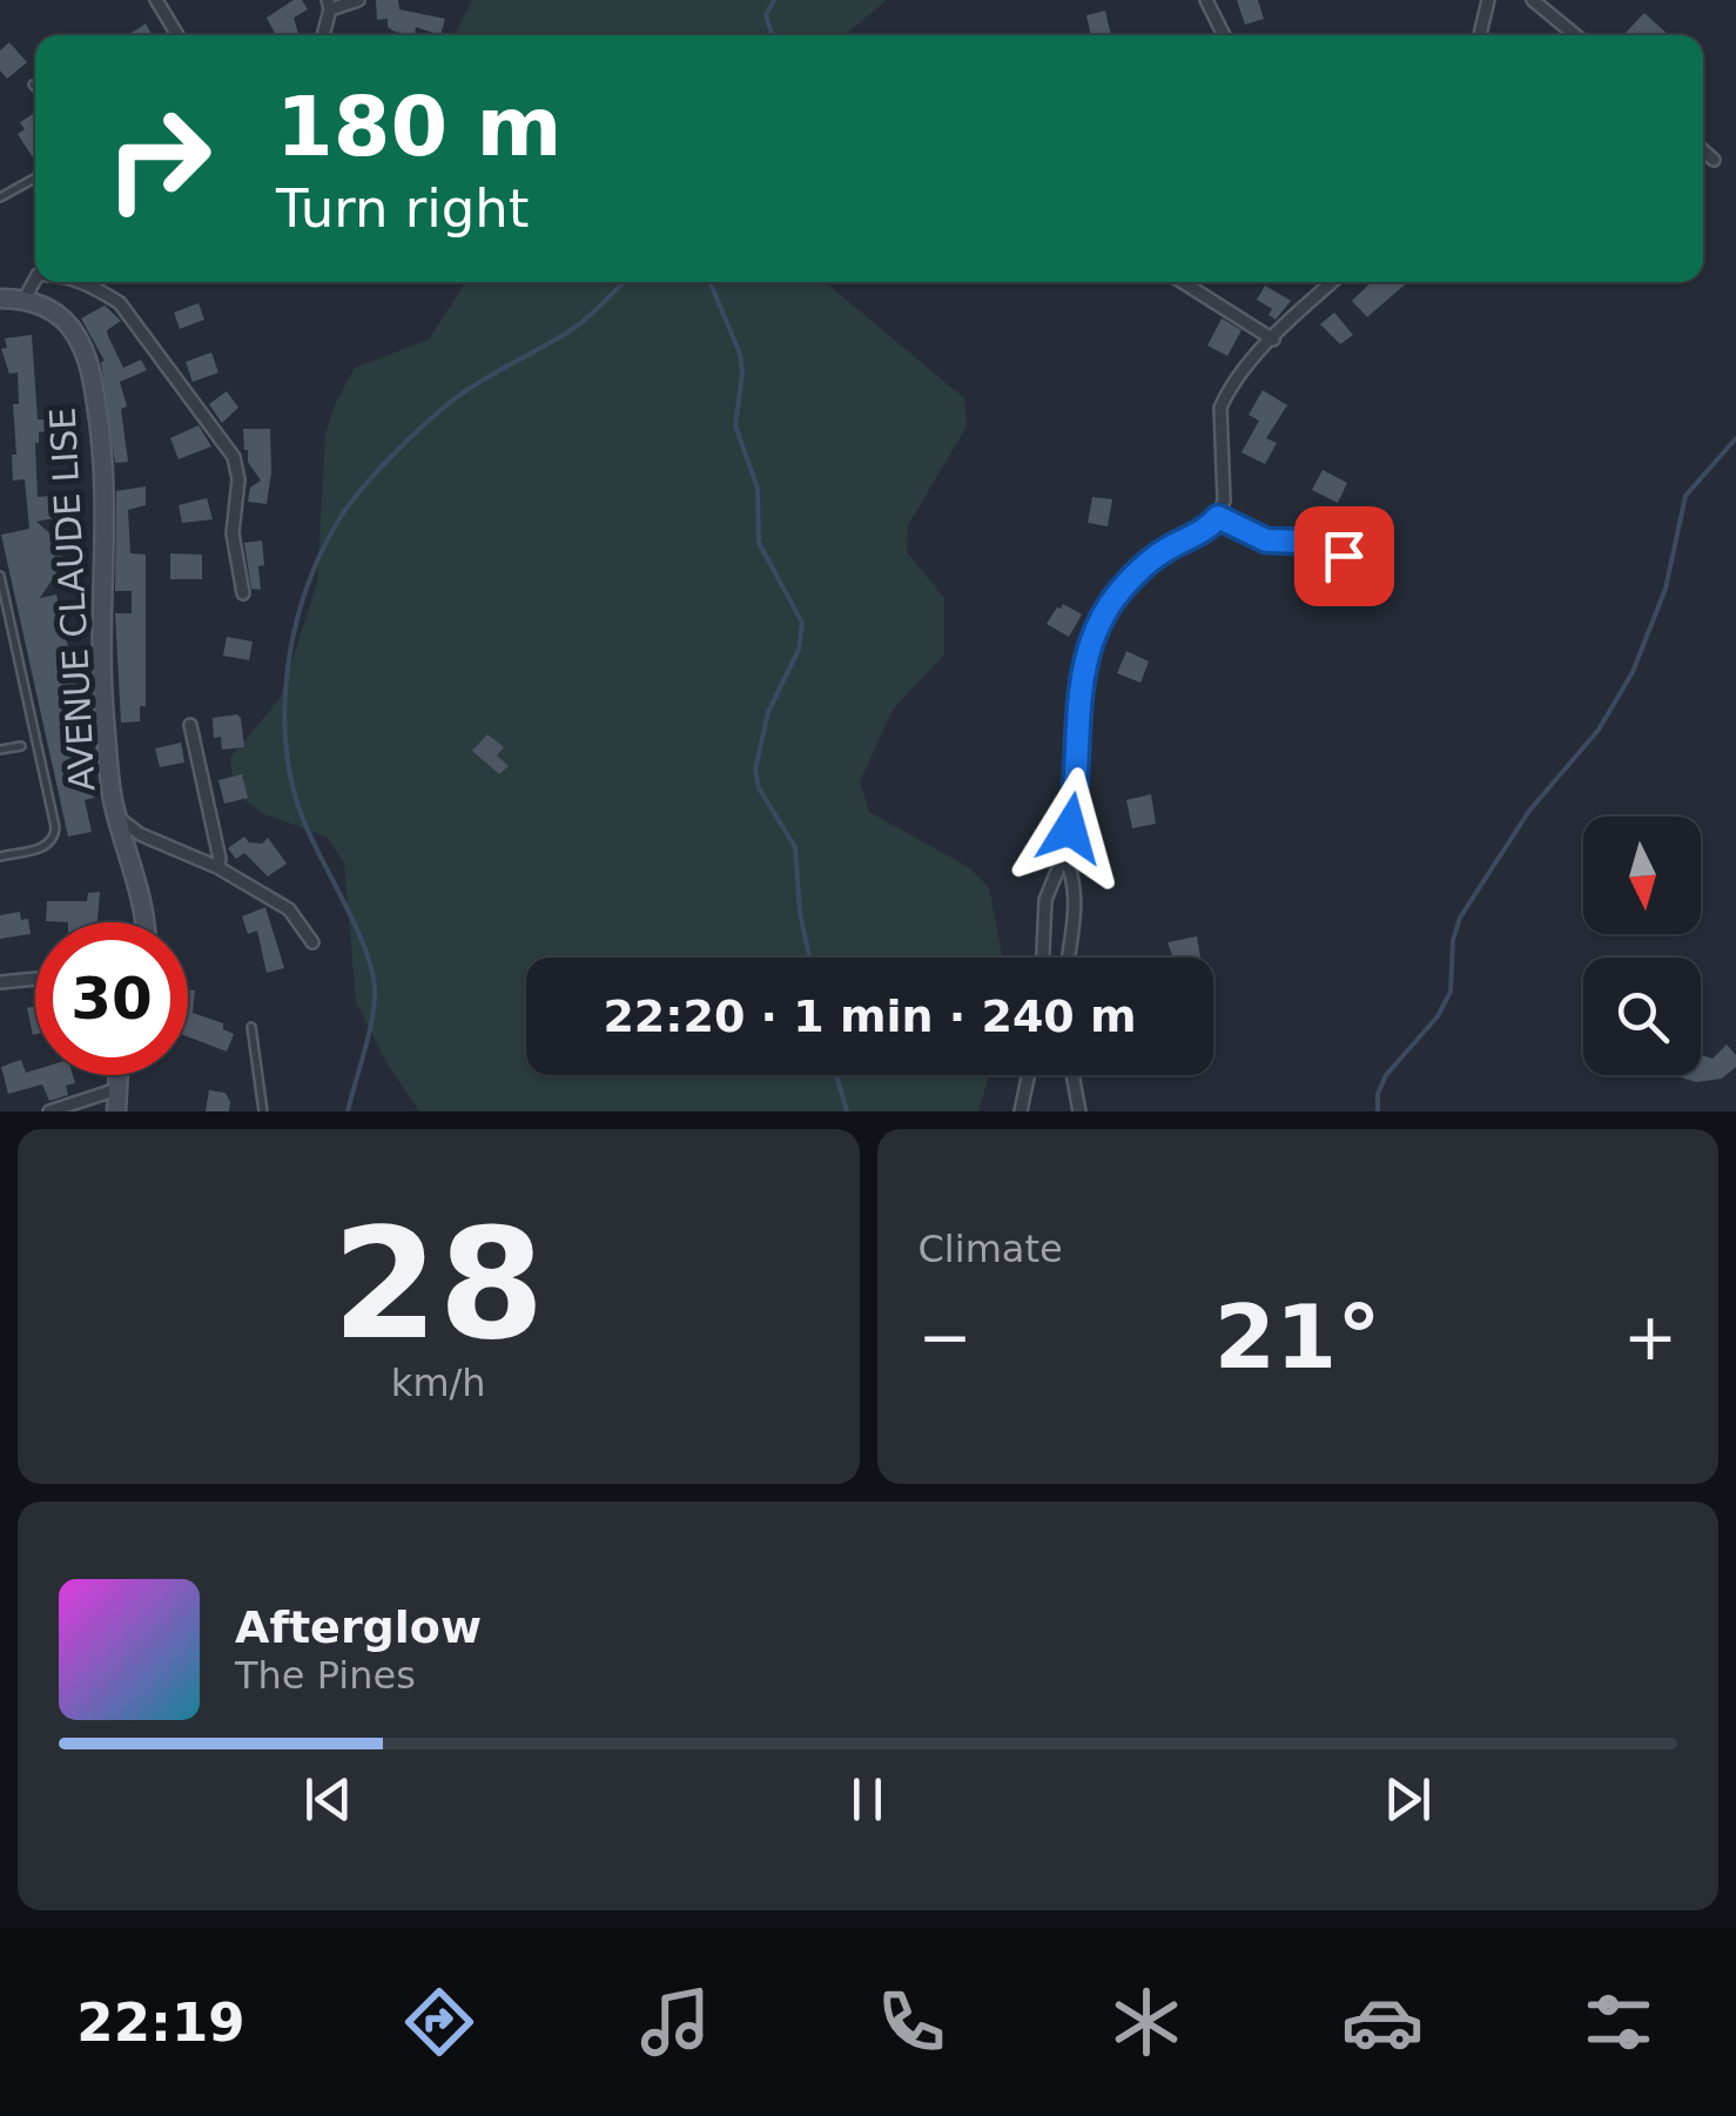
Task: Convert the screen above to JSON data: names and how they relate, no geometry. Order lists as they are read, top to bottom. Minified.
{"streets":{"street":["AVENUE CLAUDE LISE"]},"north":"bottom","page":{"turn":["180 m","Turn right"],"limit":"30","trip":"22:20 · 1 min · 240 m","tile":[["28","km/h"],"Climate"],"heat":["−","21°","+"],"song":["Afterglow","The Pines"],"tabs":"22:19"}}
